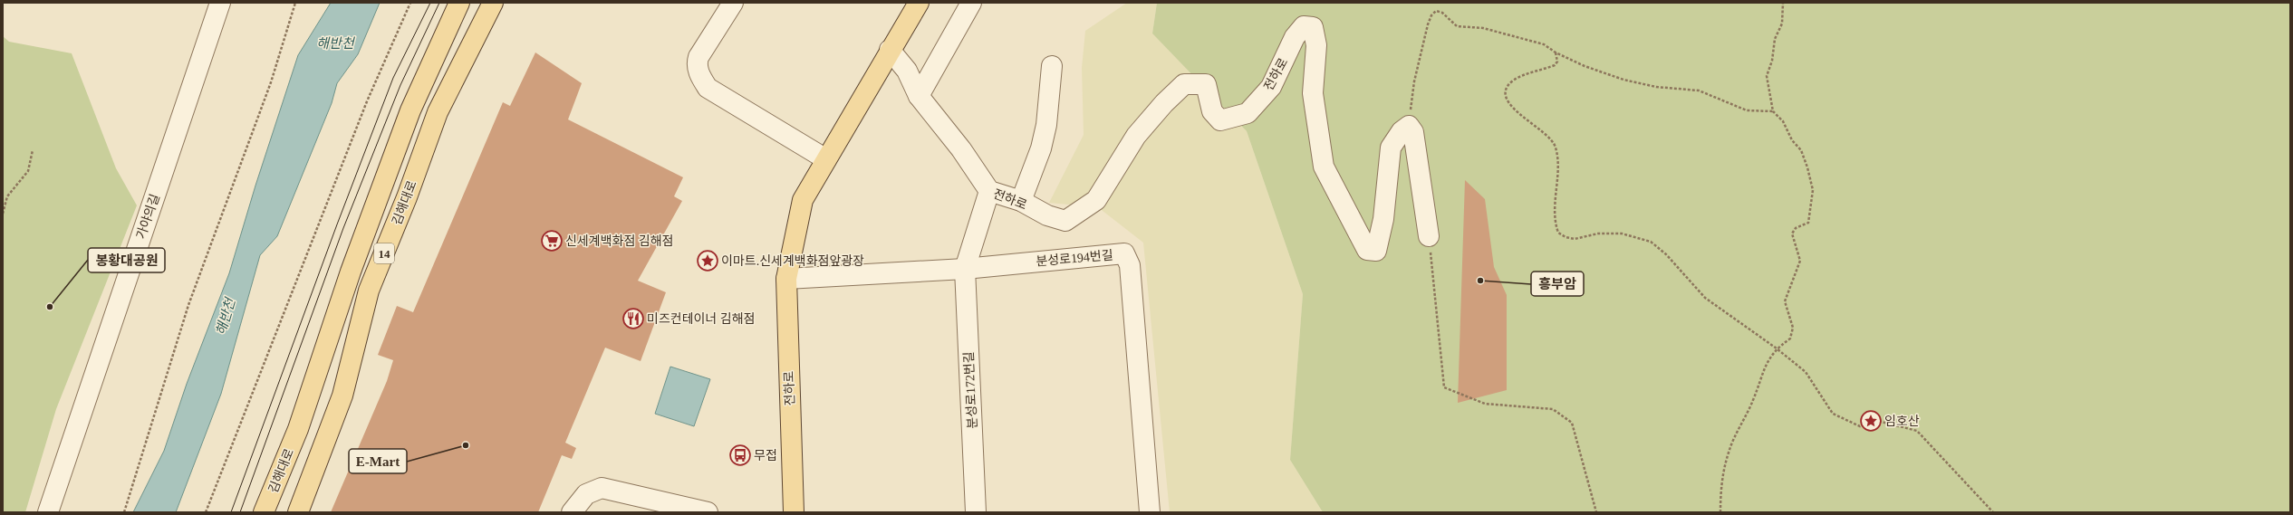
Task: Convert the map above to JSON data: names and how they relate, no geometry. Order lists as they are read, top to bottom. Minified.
{"streets":{"main road":["전하로","김해대로","14"],"street":["가야의길","분성로194번길","분성로172번길"]},"crossings":[["전하로","분성로194번길"],["분성로194번길","분성로172번길"]],"water":["해반천"],"places":{"supermarket":["신세계백화점 김해점"],"place":["이마트.신세계백화점앞광장","임호산"],"other":["흥부암","봉황대공원","E-Mart"],"restaurant":["미즈컨테이너 김해점"],"bus stop":["무접"]}}
